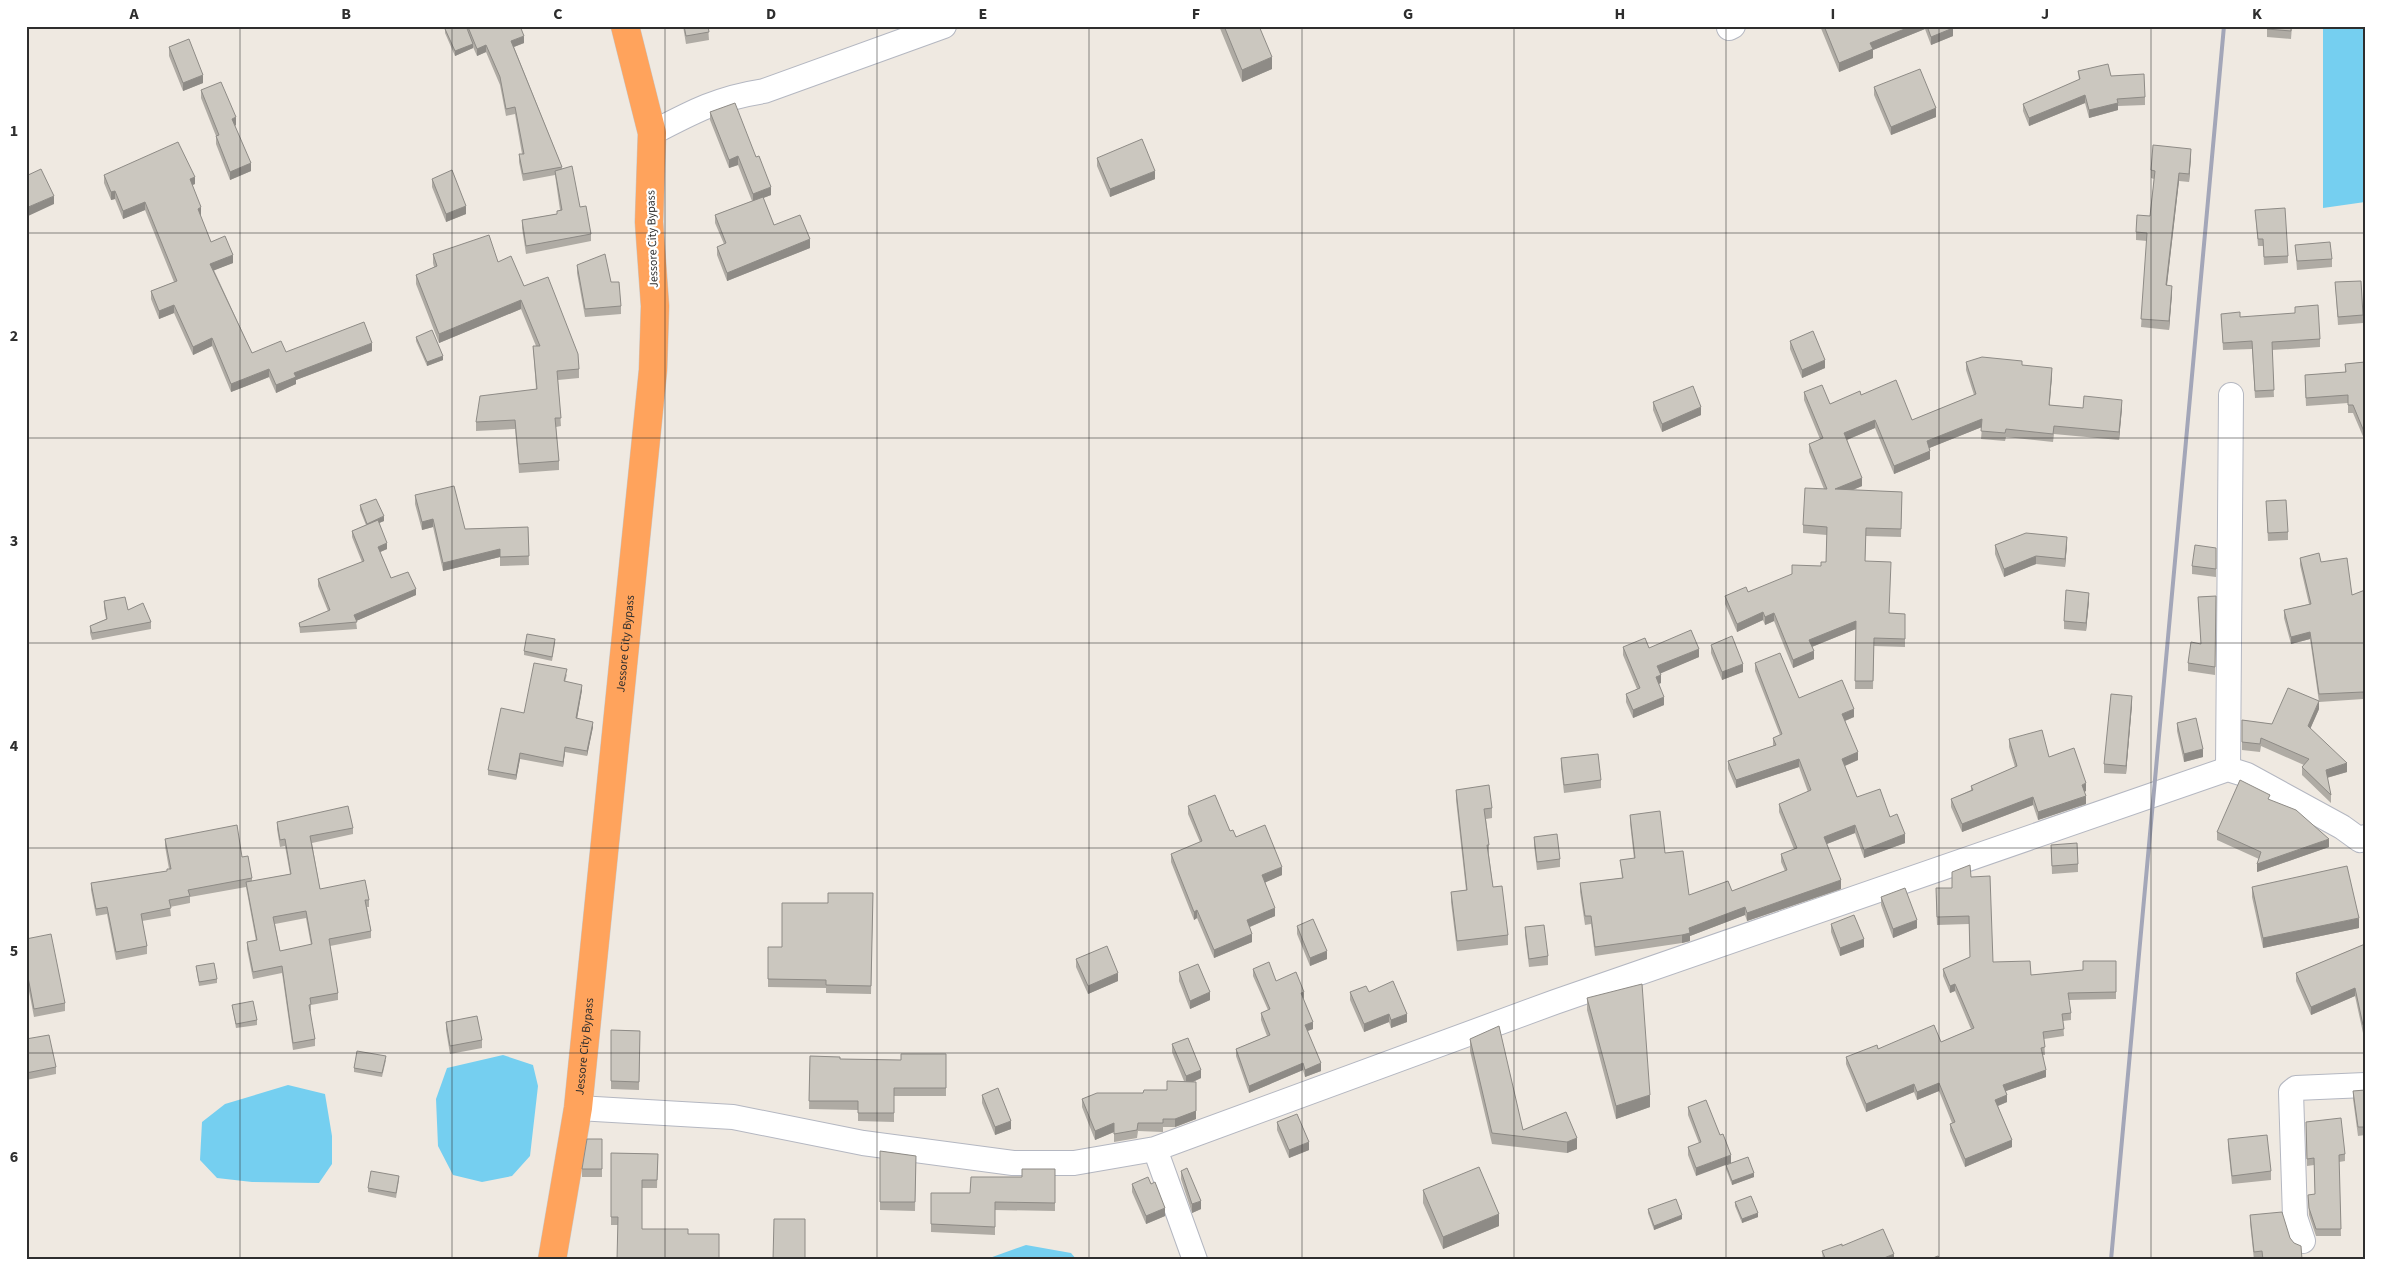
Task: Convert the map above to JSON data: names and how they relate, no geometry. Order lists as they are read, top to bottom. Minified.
{"streets":{"highway":["Jessore City Bypass"]},"grid":{"columns":["A","B","C","D","E","F","G","H","I","J","K"],"rows":["1","2","3","4","5","6"]}}
